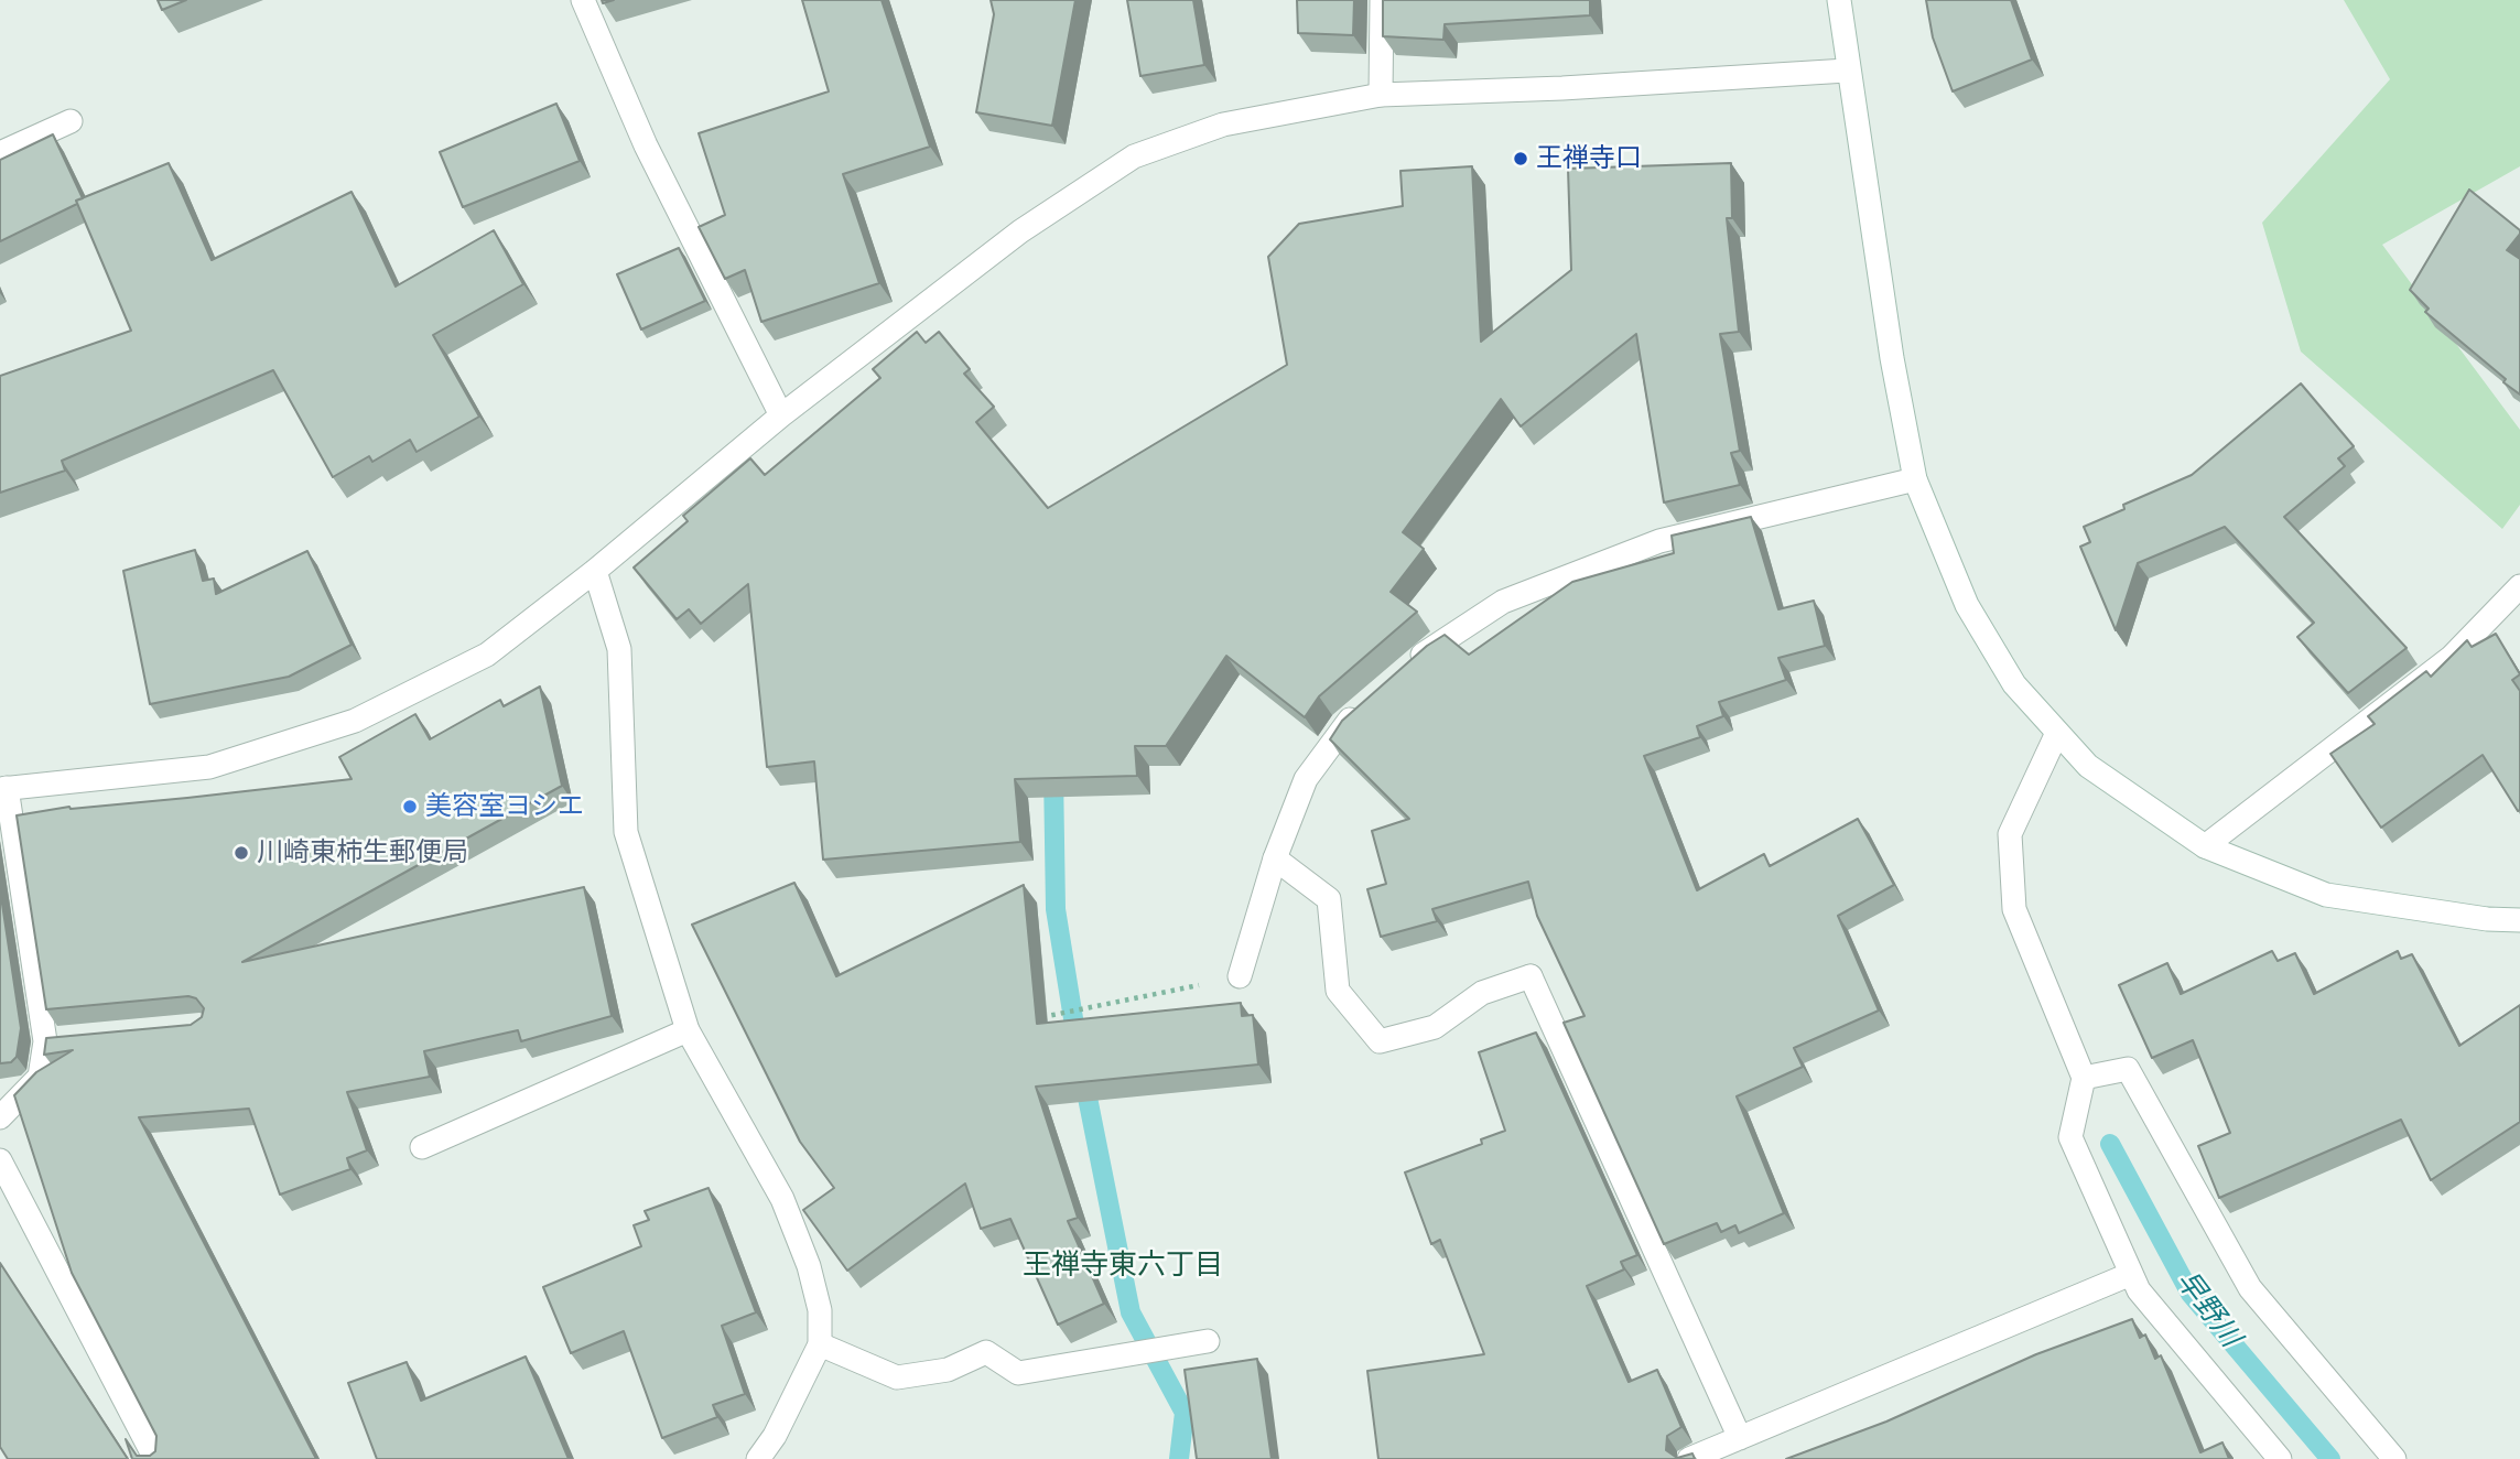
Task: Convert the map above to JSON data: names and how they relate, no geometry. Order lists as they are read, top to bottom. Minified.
{"districts":["王禅寺東六丁目"],"water":["早野川"],"places":["王禅寺口","美容室ヨシエ","川崎東柿生郵便局"]}
